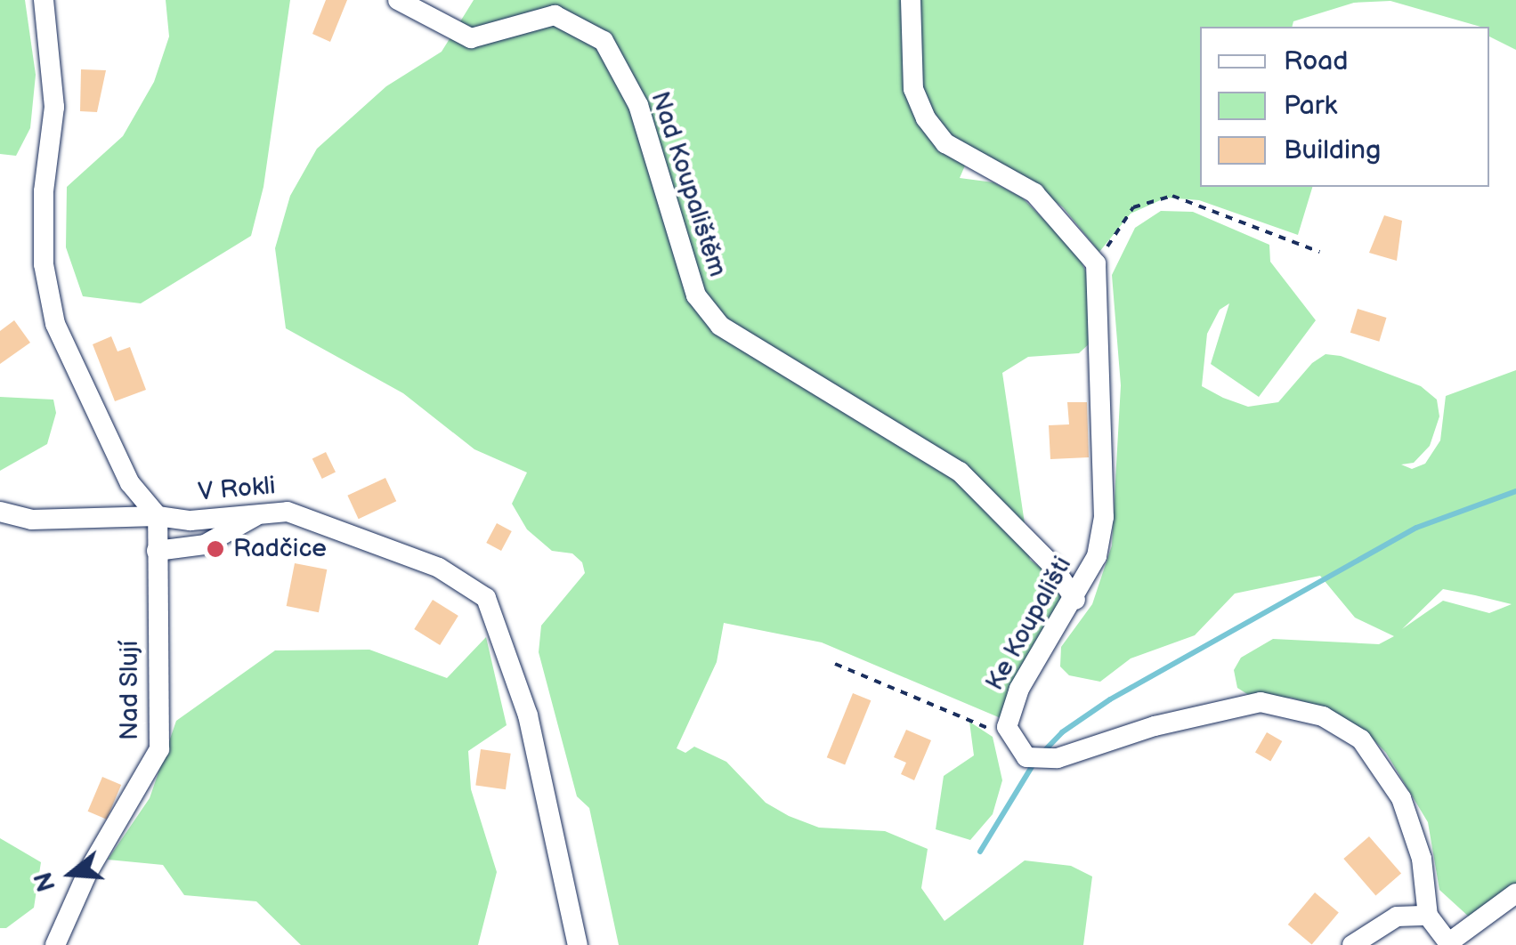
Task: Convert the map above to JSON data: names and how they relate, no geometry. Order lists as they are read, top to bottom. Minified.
{"streets":{"street":["Nad Koupalištěm","V Rokli","Ke Koupališti","Nad Slují"]},"crossings":[["Nad Koupalištěm","Ke Koupališti"],["V Rokli","Nad Slují"]],"places":["Radčice"],"legend":["Road","Park","Building"],"north":"left"}
